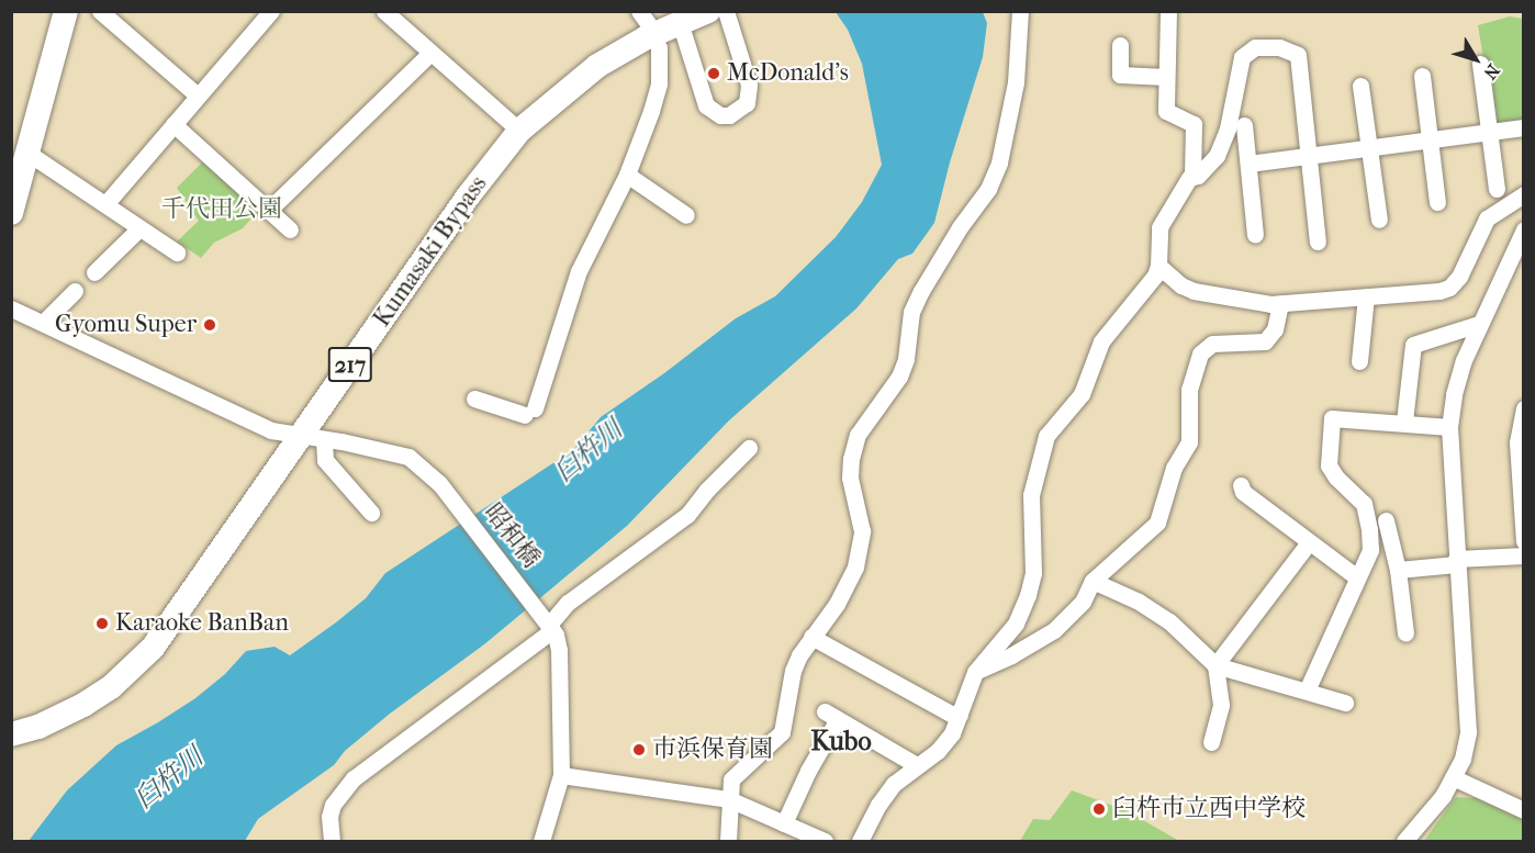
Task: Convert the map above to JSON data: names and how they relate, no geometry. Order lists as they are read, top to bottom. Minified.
{"streets":{"highway":["Kumasaki Bypass","217"],"street":["昭和橋"]},"crossings":[["Kumasaki Bypass","昭和橋"]],"districts":["Kubo"],"water":["臼杵川"],"parks":["千代田公園"],"places":["McDonald's","Gyomu Super","Karaoke BanBan","市浜保育園","臼杵市立西中学校"],"north":"bottom right"}
